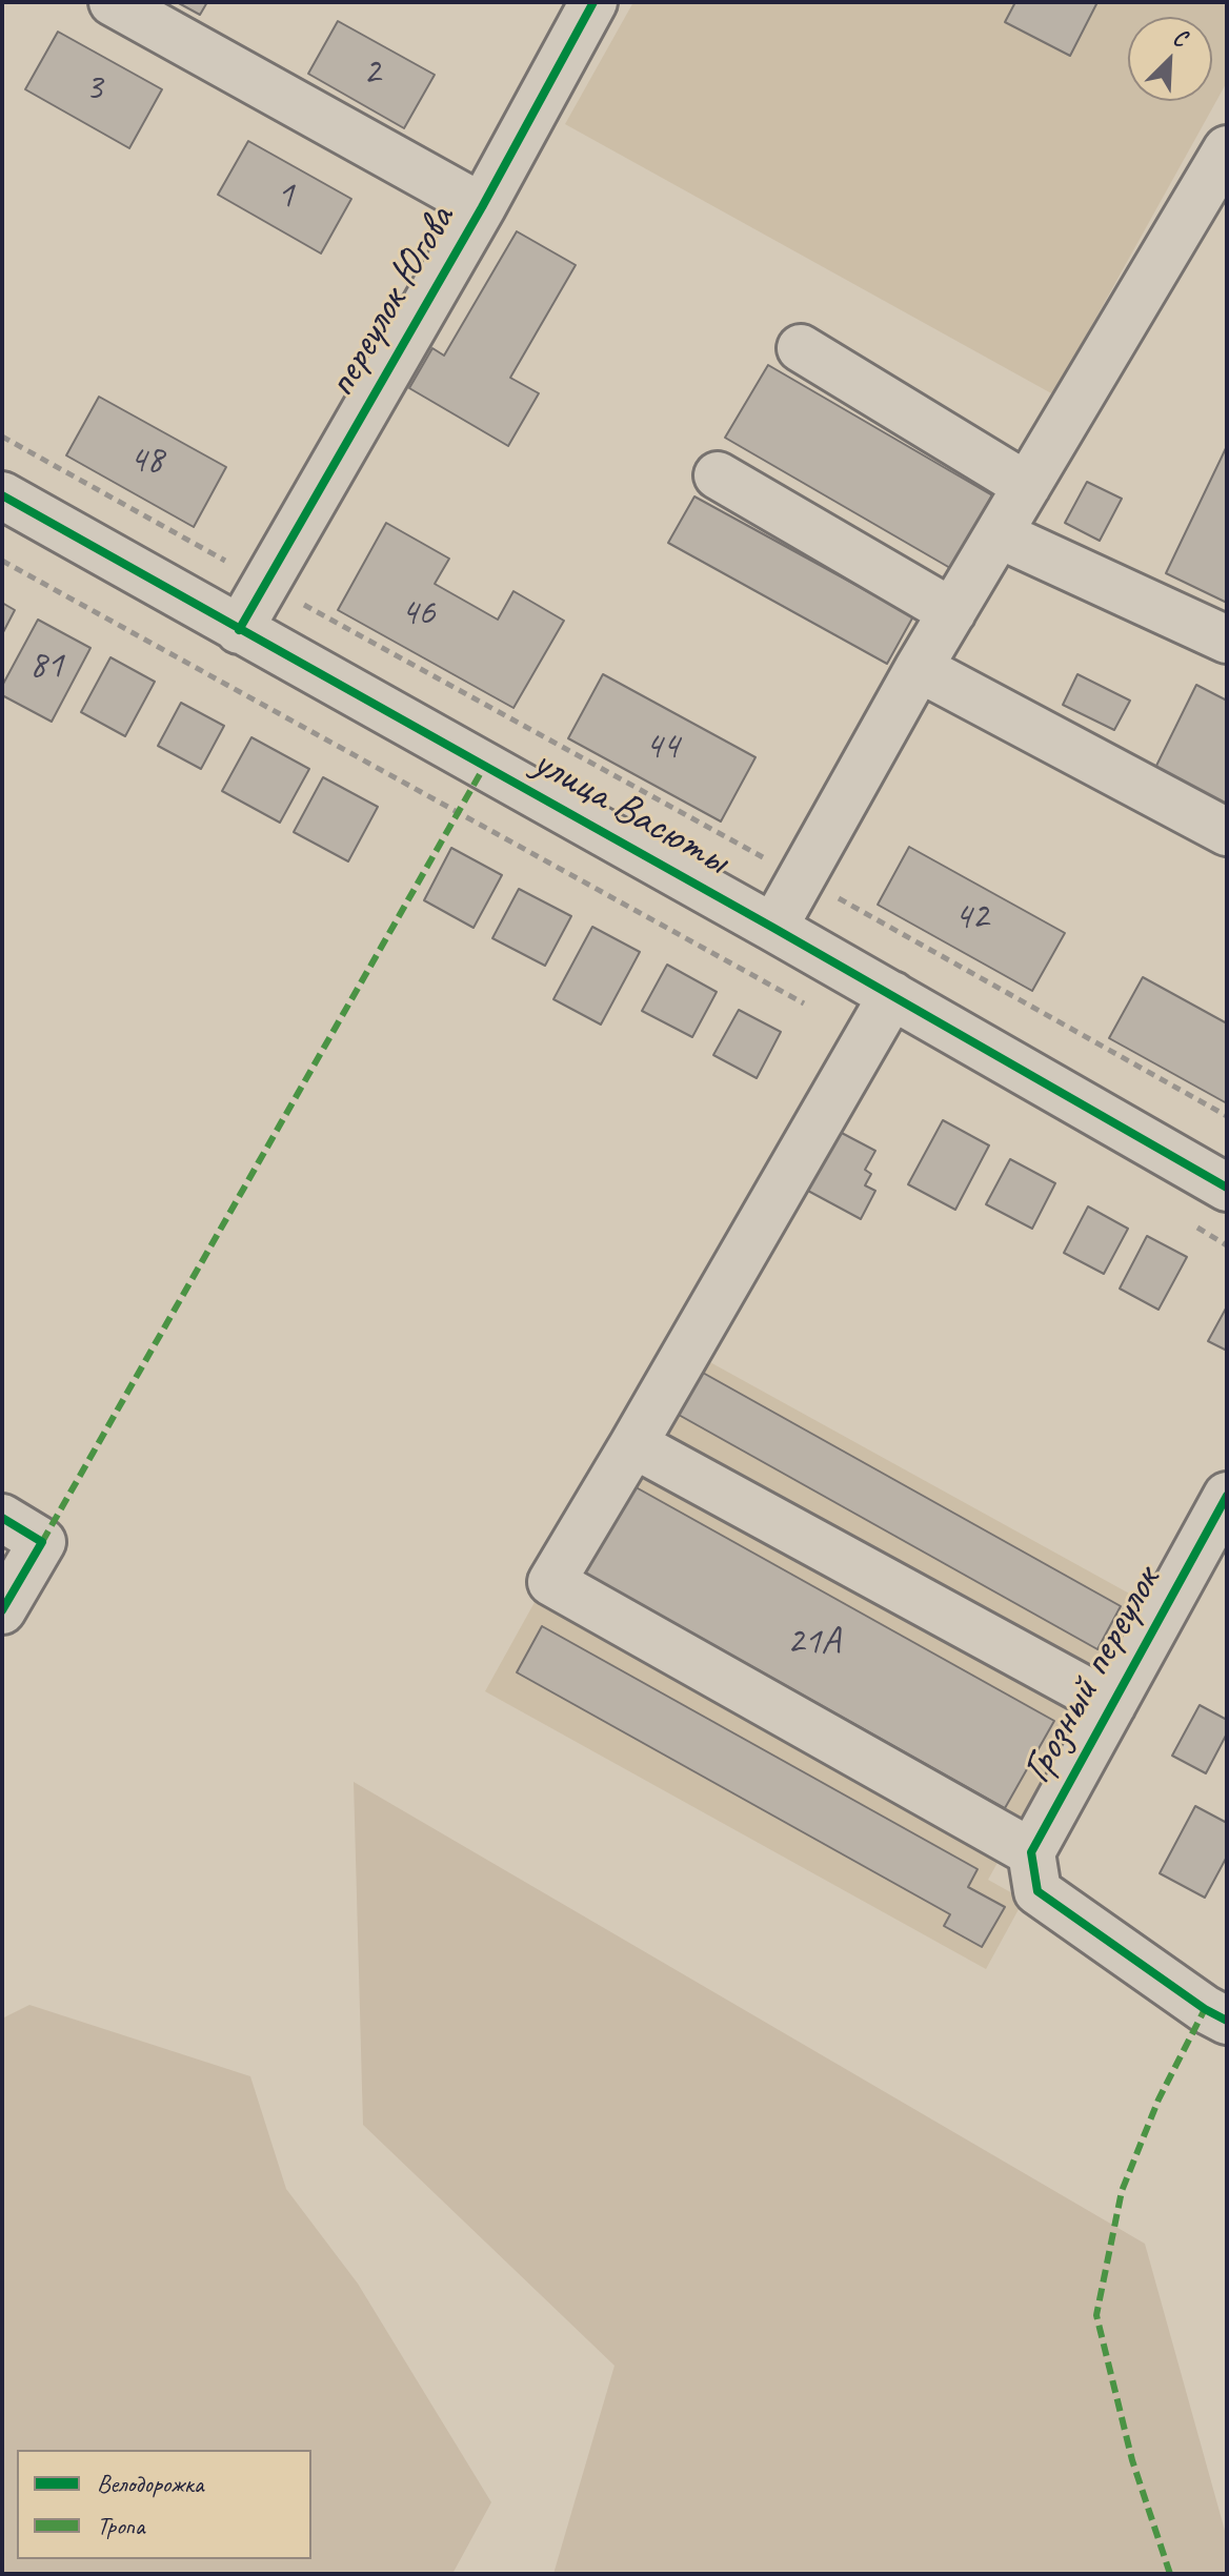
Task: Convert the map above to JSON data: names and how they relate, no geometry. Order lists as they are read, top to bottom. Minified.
{"streets":{"street":["переулок Югова","улица Васюты","Грозный переулок"]},"crossings":[["переулок Югова","улица Васюты"]],"house_numbers":["2","3","1","48","46","81","44","42","21А"],"legend":["Велодорожка","Тропа"],"north":"top right"}
